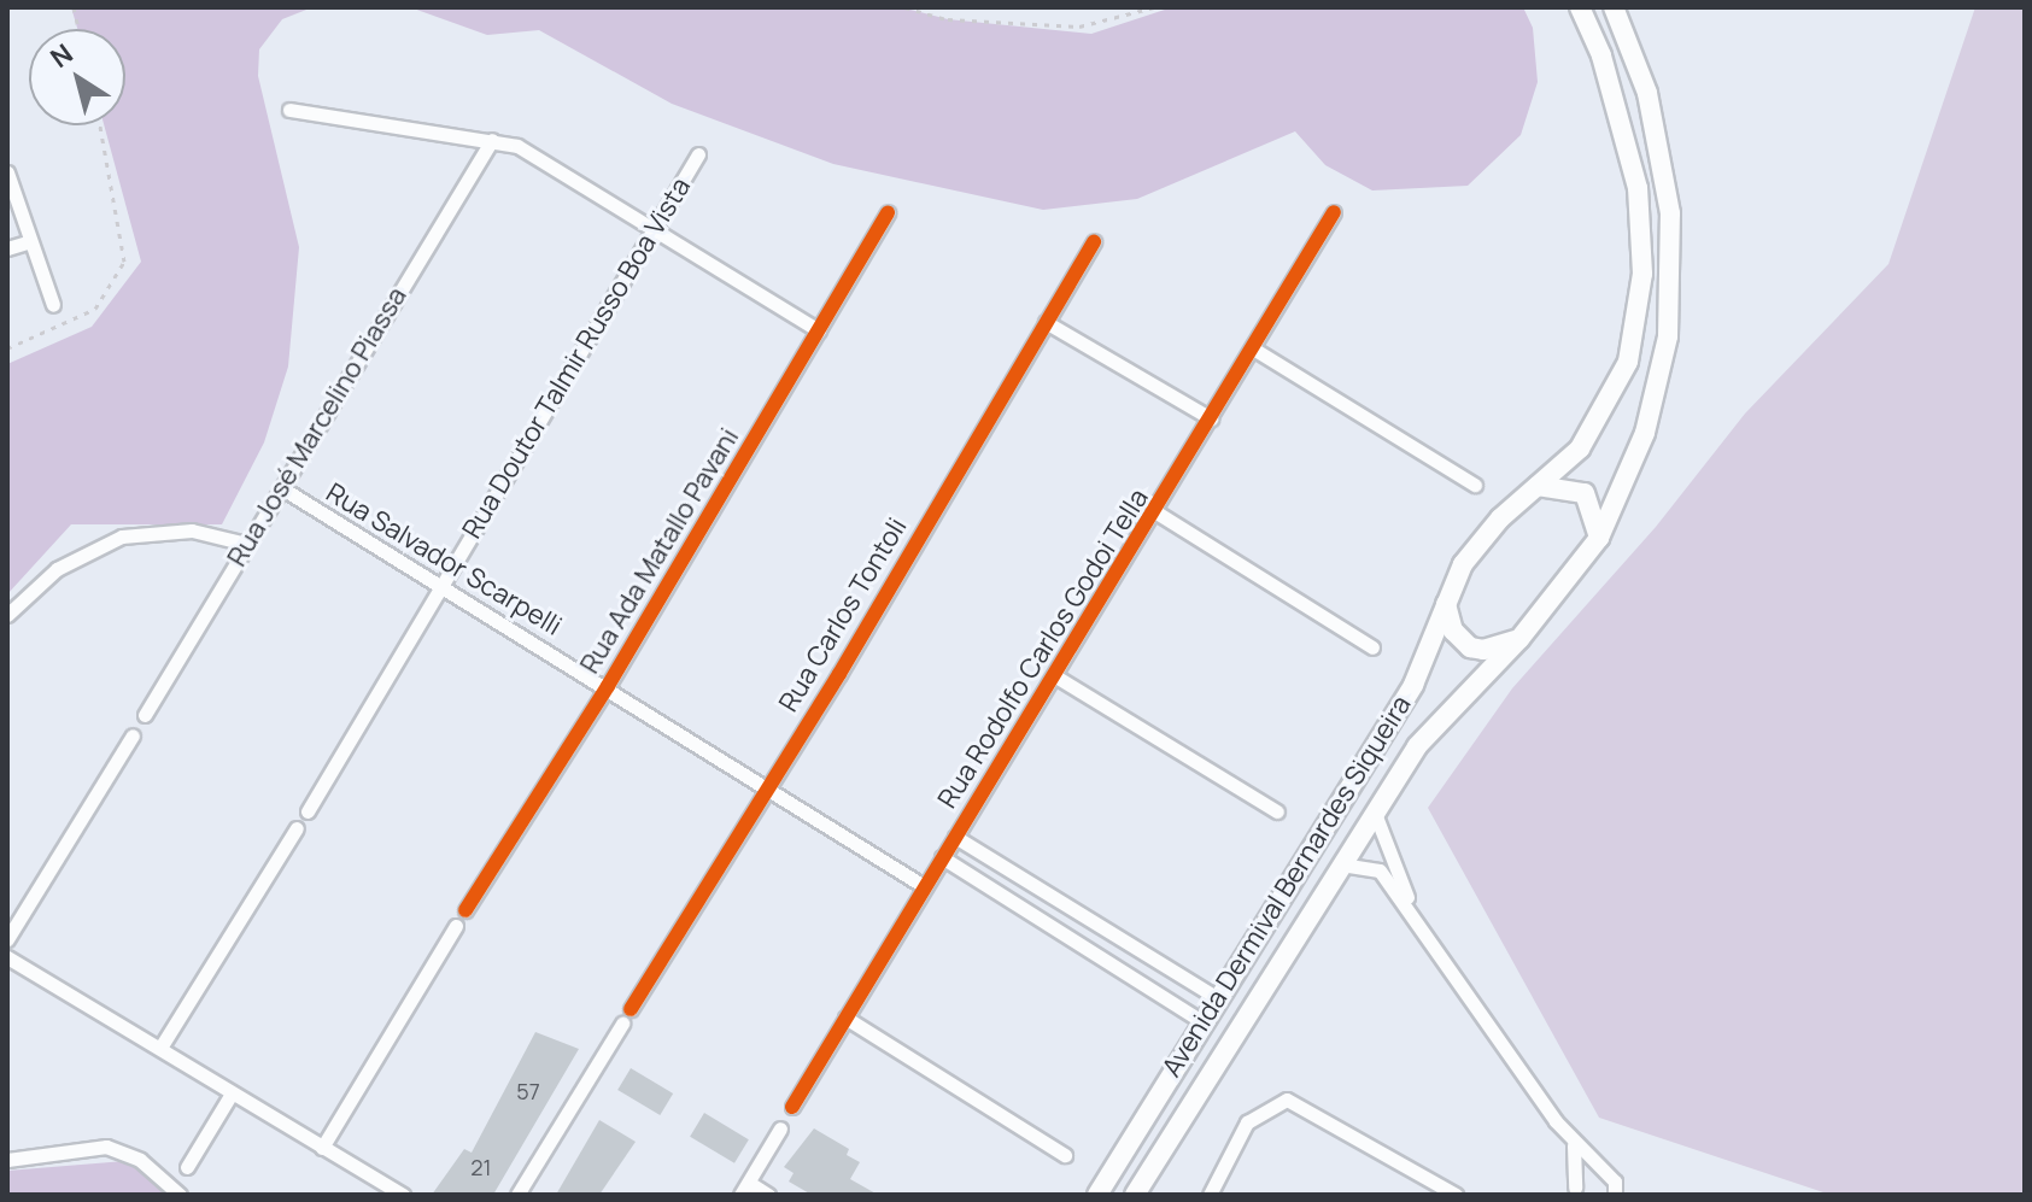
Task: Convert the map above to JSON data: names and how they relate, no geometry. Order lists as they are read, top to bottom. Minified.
{"streets":{"main road":["Avenida Dermival Bernardes Siqueira"],"street":["Rua Doutor Talmir Russo Boa Vista","Rua José Marcelino Piassa","Rua Ada Matallo Pavani","Rua Salvador Scarpelli","Rua Carlos Tontoli","Rua Rodolfo Carlos Godoi Tella"]},"crossings":[["Rua Doutor Talmir Russo Boa Vista","Rua Salvador Scarpelli"],["Rua José Marcelino Piassa","Rua Salvador Scarpelli"],["Rua Ada Matallo Pavani","Rua Salvador Scarpelli"],["Rua Salvador Scarpelli","Rua Carlos Tontoli"],["Rua Salvador Scarpelli","Rua Rodolfo Carlos Godoi Tella"]],"house_numbers":["57","21"],"north":"top left"}
